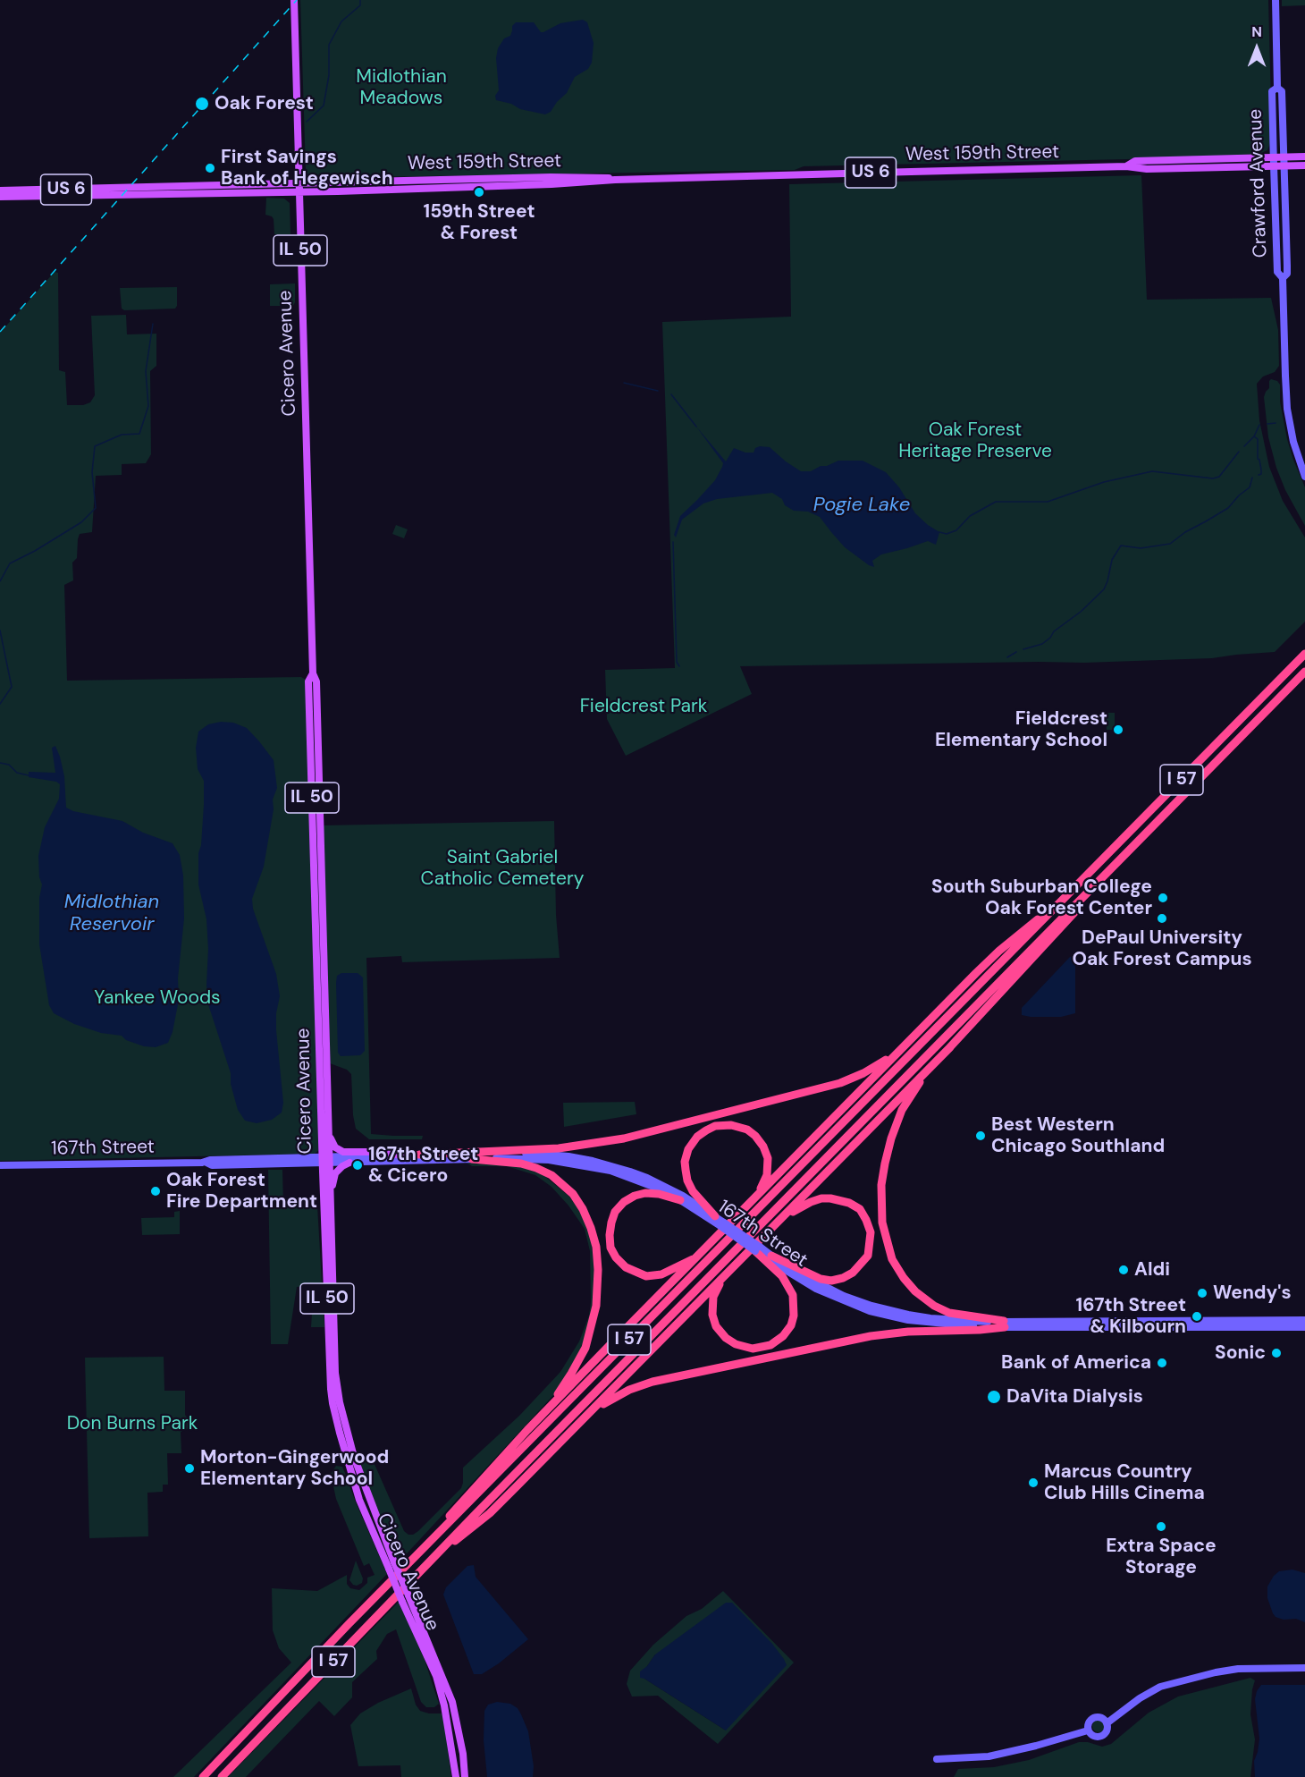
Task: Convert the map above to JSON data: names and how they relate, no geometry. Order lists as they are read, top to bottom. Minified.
{"streets":{"highway":["I 57"],"main road":["West 159th Street","US 6","Crawford Avenue","IL 50","Cicero Avenue","167th Street"]},"crossings":[["West 159th Street","Crawford Avenue"],["West 159th Street","Cicero Avenue"],["Cicero Avenue","167th Street"]],"water":["Pogie Lake","Midlothian Reservoir"],"parks":["Midlothian Meadows","Oak Forest Heritage Preserve","Fieldcrest Park","Saint Gabriel Catholic Cemetery","Yankee Woods","Don Burns Park"],"places":["Oak Forest","First Savings Bank of Hegewisch","159th Street & Forest","Fieldcrest Elementary School","South Suburban College Oak Forest Center","DePaul University Oak Forest Campus","Best Western Chicago Southland","167th Street & Cicero","Oak Forest Fire Department","Aldi","Wendy's","167th Street & Kilbourn","Sonic","Bank of America","DaVita Dialysis","Morton-Gingerwood Elementary School","Marcus Country Club Hills Cinema","Extra Space Storage"],"north":"top"}
